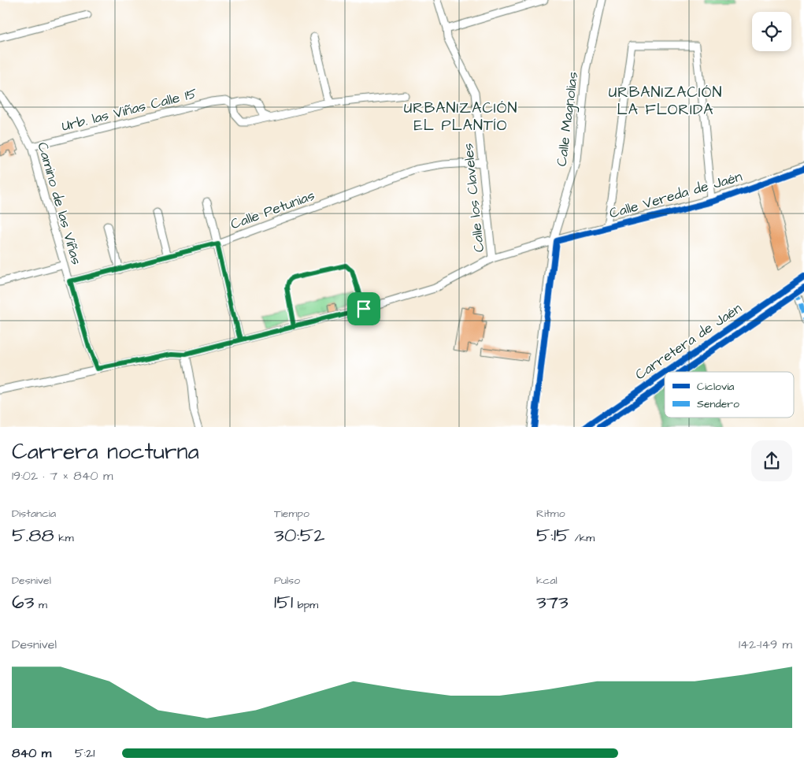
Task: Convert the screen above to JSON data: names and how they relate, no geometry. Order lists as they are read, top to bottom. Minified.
{"streets":{"highway":["Carretera de Jaén"],"street":["Urb. las Viñas Calle 15","Calle Magnolias","Calle Vereda de Jaén","Calle los Claveles","Camino de las Viñas","Calle Petunias"]},"crossings":[["Urb. las Viñas Calle 15","Camino de las Viñas"],["Calle Magnolias","Calle Vereda de Jaén"],["Calle Vereda de Jaén","Calle los Claveles"],["Calle Vereda de Jaén","Camino de las Viñas"],["Calle los Claveles","Calle Petunias"],["Camino de las Viñas","Calle Petunias"]],"districts":["URBANIZACIÓN LA FLORIDA","URBANIZACIÓN EL PLANTÍO"],"legend":["Ciclovía","Sendero"],"page":{"heading":["Carrera nocturna","19:02 · 7 × 840 m"],"stats":[["Distancia","5.88 km"],["Tiempo","30:52"],["Ritmo","5:15 /km"],["Desnivel","63 m"],["Pulso","151 bpm"],["kcal","373"]],"chart":["Desnivel","142–149 m"],"list":[{"name":"840 m","note":"5:21"}]}}
